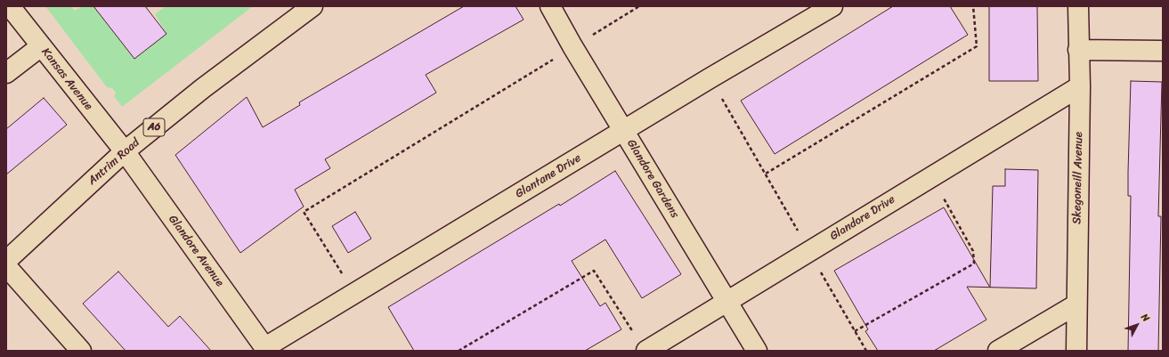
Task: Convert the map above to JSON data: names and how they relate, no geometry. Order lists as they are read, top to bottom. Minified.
{"streets":{"street":["Kansas Avenue","A6","Antrim Road","Glantane Drive","Skegoneill Avenue","Glandore Gardens","Glandore Drive","Glandore Avenue"]},"crossings":[["Kansas Avenue","Antrim Road"],["Kansas Avenue","Glandore Avenue"],["Antrim Road","Glandore Avenue"],["Glantane Drive","Glandore Gardens"],["Glantane Drive","Glandore Avenue"],["Skegoneill Avenue","Glandore Drive"],["Glandore Gardens","Glandore Drive"]],"north":"top right"}
